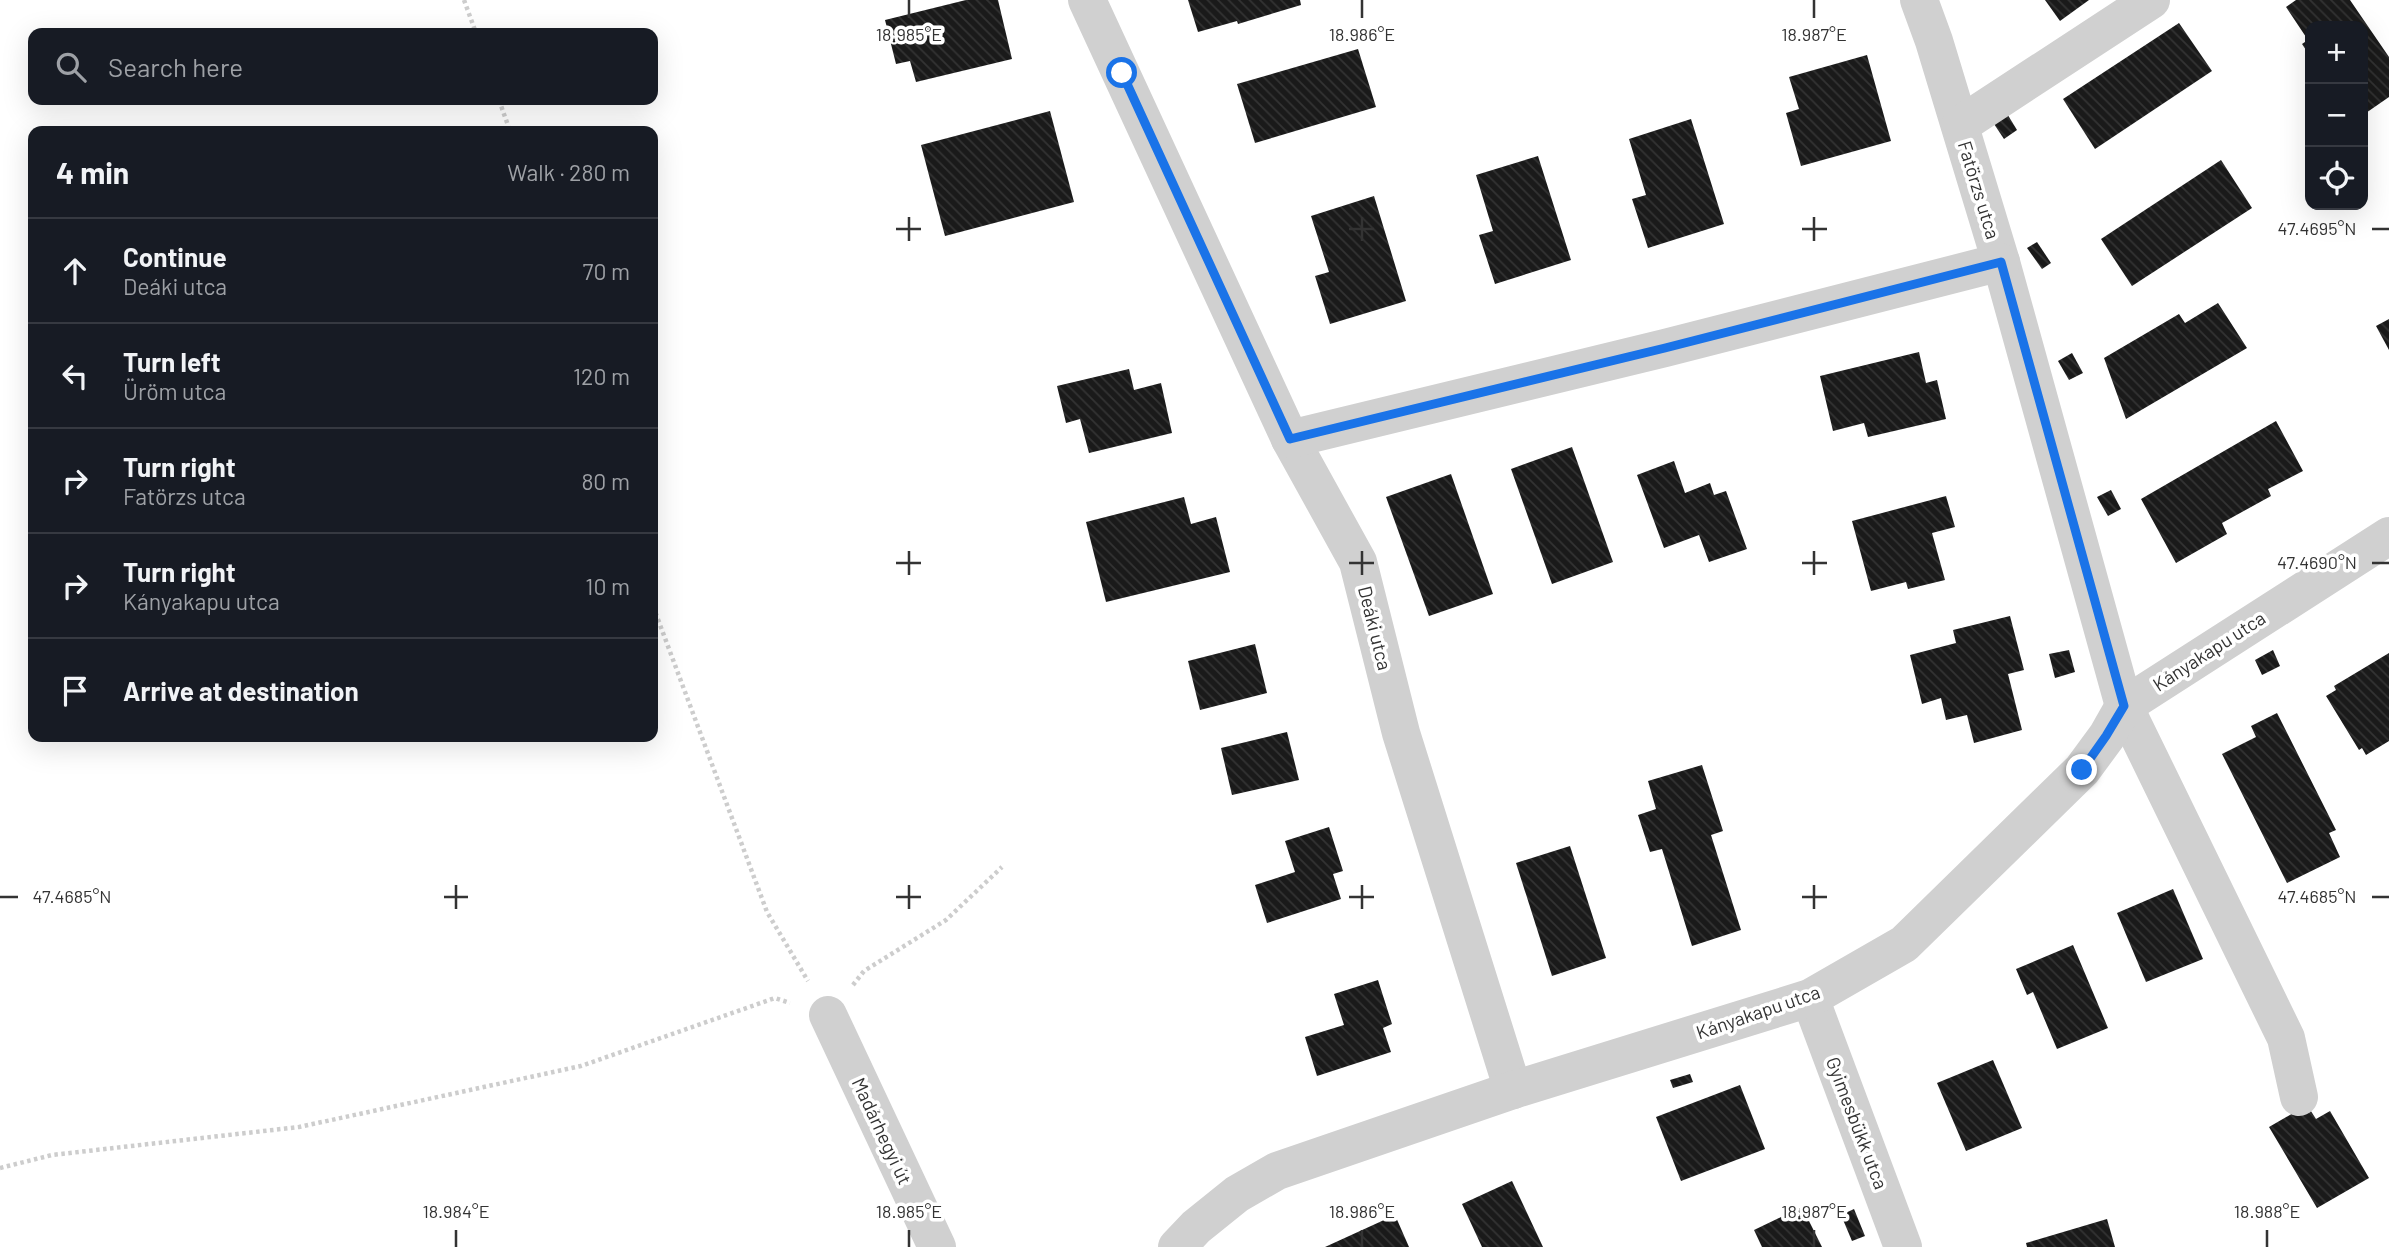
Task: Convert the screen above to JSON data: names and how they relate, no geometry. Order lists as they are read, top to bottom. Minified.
{"streets":{"street":["Fatörzs utca","Deáki utca","Kányakapu utca","Gyimesbükk utca","Madárhegyi út"]},"crossings":[["Fatörzs utca","Kányakapu utca"],["Deáki utca","Kányakapu utca"],["Kányakapu utca","Gyimesbükk utca"]],"page":{"map_buttons":["+","−"],"search":"Search here","heading":["4 min","Walk · 280 m"],"list":[["Continue","Deáki utca","70 m"],["Turn left","Üröm utca","120 m"],["Turn right","Fatörzs utca","80 m"],["Turn right","Kányakapu utca","10 m"],"Arrive at destination"]},"coordinates":["18.985°E","18.986°E","18.987°E","47.4695°N","47.4690°N","47.4685°N","18.984°E","18.988°E"]}
